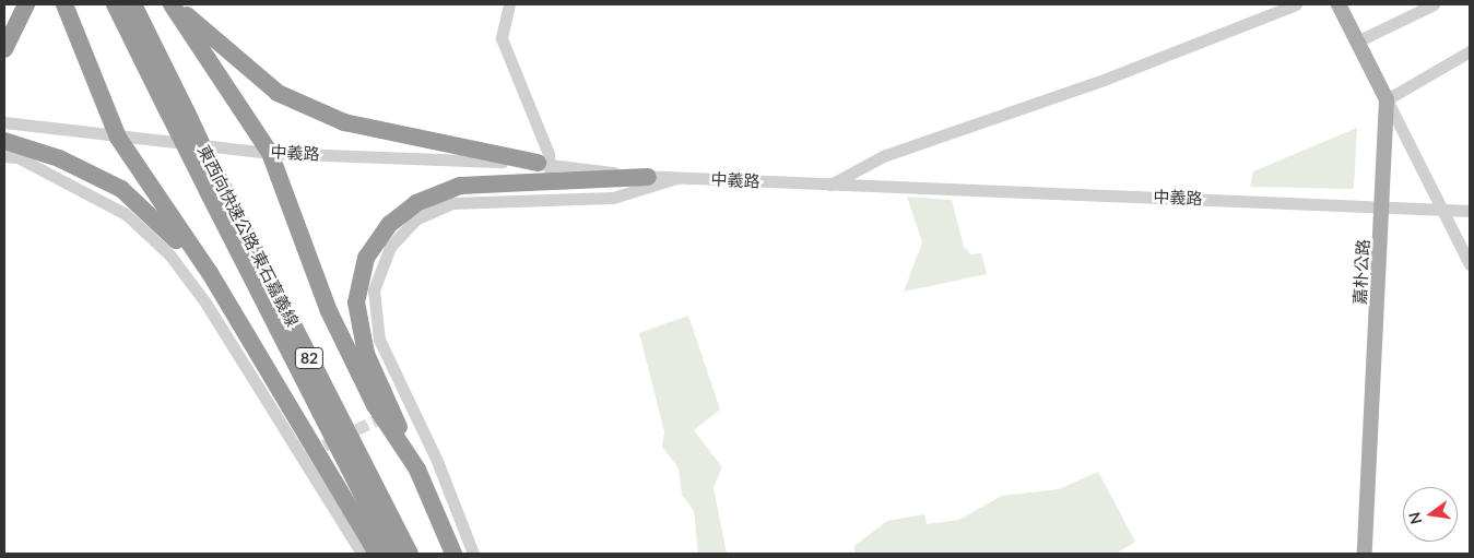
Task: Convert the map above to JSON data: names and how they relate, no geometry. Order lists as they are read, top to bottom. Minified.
{"streets":{"highway":["東西向快速公路 東石嘉義線","82"],"main road":["嘉朴公路"],"street":["中義路"]},"crossings":[["中義路","嘉朴公路"]],"north":"left"}
